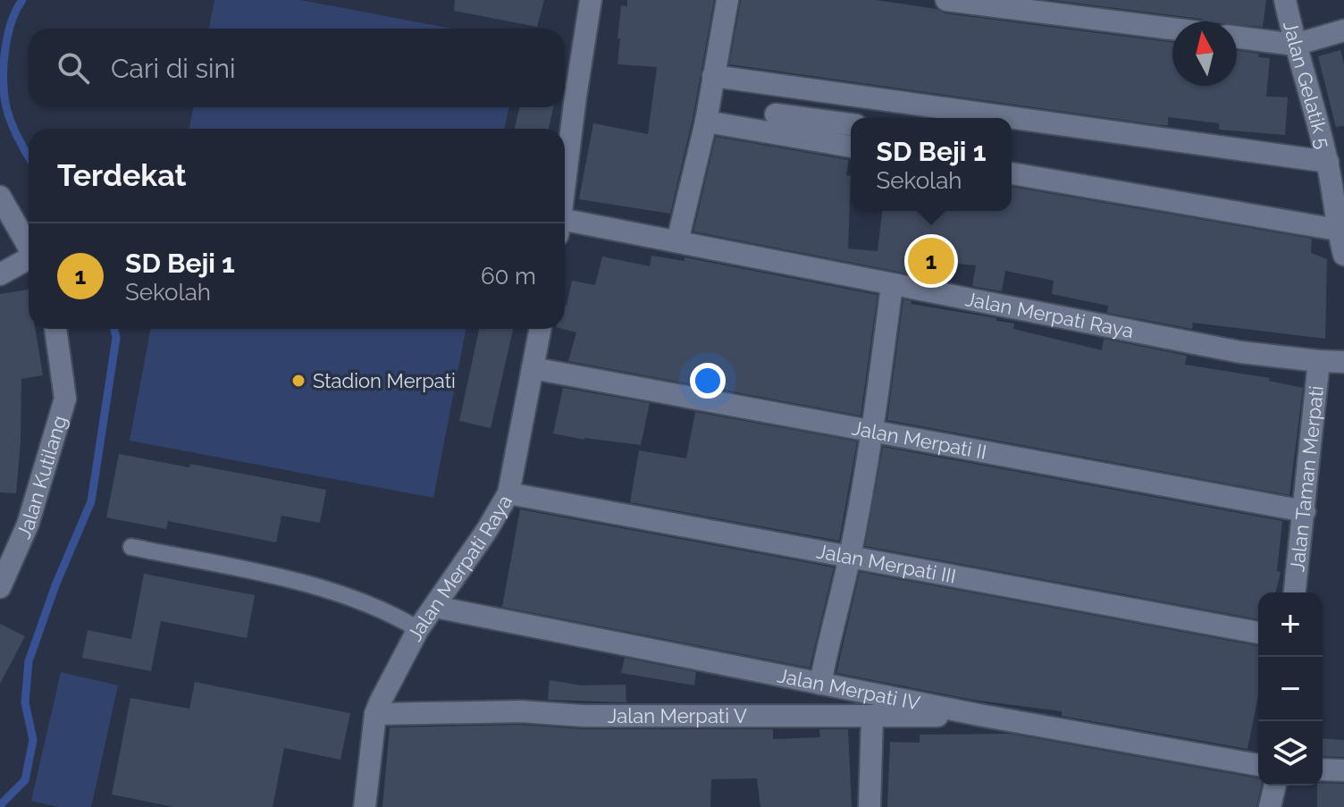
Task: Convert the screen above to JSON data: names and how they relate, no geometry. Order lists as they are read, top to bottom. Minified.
{"streets":{"street":["Jalan Gelatik 5","Jalan Merpati Raya","Jalan Merpati II","Jalan Kutilang","Jalan Taman Merpati","Jalan Merpati III","Jalan Merpati IV","Jalan Merpati V"]},"crossings":[["Jalan Merpati Raya","Jalan Merpati II"],["Jalan Merpati Raya","Jalan Taman Merpati"],["Jalan Merpati Raya","Jalan Merpati III"],["Jalan Merpati Raya","Jalan Merpati IV"],["Jalan Merpati Raya","Jalan Merpati V"],["Jalan Merpati II","Jalan Taman Merpati"],["Jalan Merpati IV","Jalan Merpati V"]],"places":["Stadion Merpati"],"north":"top","page":{"search":"Cari di sini","popup":["SD Beji 1","Sekolah"],"heading":"Terdekat","list":[{"mark":"1","name":"SD Beji 1","note":"Sekolah","value":"60 m"}],"pins":"1","map_buttons":["+","−"]}}
